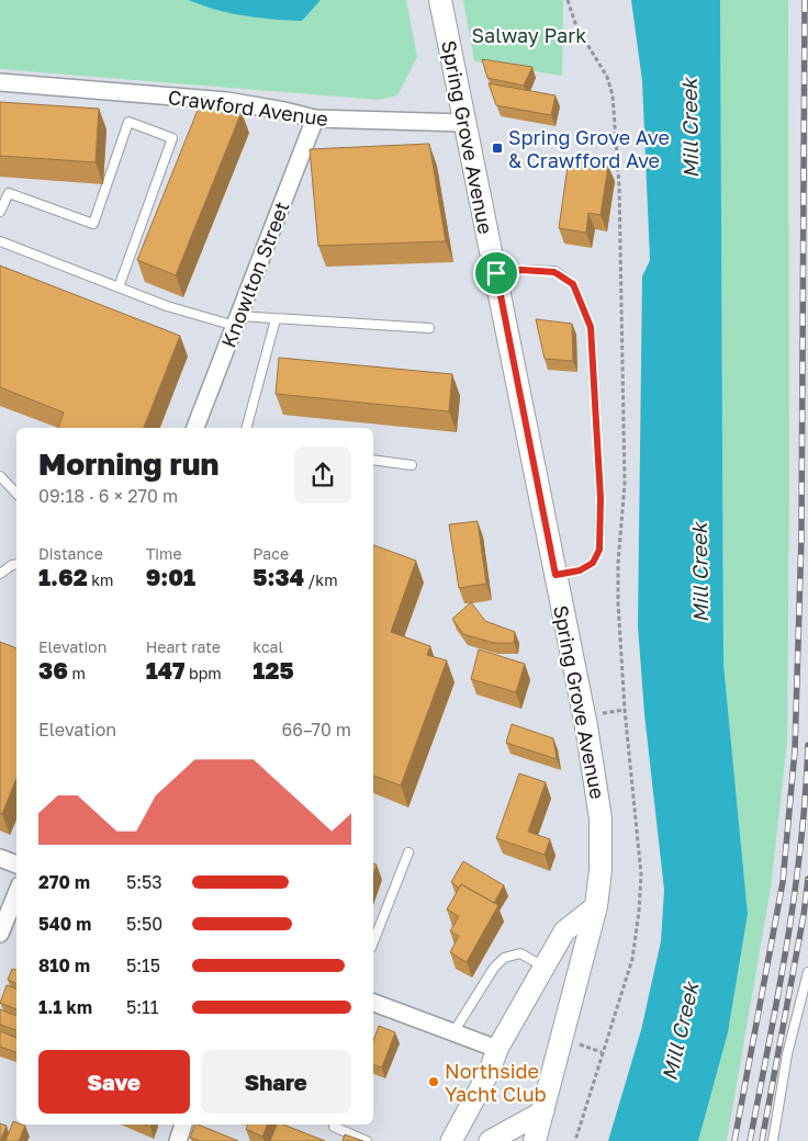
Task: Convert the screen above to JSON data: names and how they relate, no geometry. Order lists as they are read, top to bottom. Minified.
{"streets":{"main road":["Spring Grove Avenue"],"street":["Crawford Avenue","Knowlton Street"]},"crossings":[["Crawford Avenue","Spring Grove Avenue"],["Crawford Avenue","Knowlton Street"]],"water":["Mill Creek"],"parks":["Salway Park"],"places":{"transit":["Spring Grove Ave & Crawfford Ave"],"other":["Northside Yacht Club"]},"page":{"heading":["Morning run","09:18 · 6 × 270 m"],"stats":[["Distance","1.62 km"],["Time","9:01"],["Pace","5:34 /km"],["Elevation","36 m"],["Heart rate","147 bpm"],["kcal","125"]],"chart":["Elevation","66–70 m"],"list":[{"name":"270 m","note":"5:53"},{"name":"540 m","note":"5:50"},{"name":"810 m","note":"5:15"},{"name":"1.1 km","note":"5:11"}],"buttons":["Save","Share"]}}
